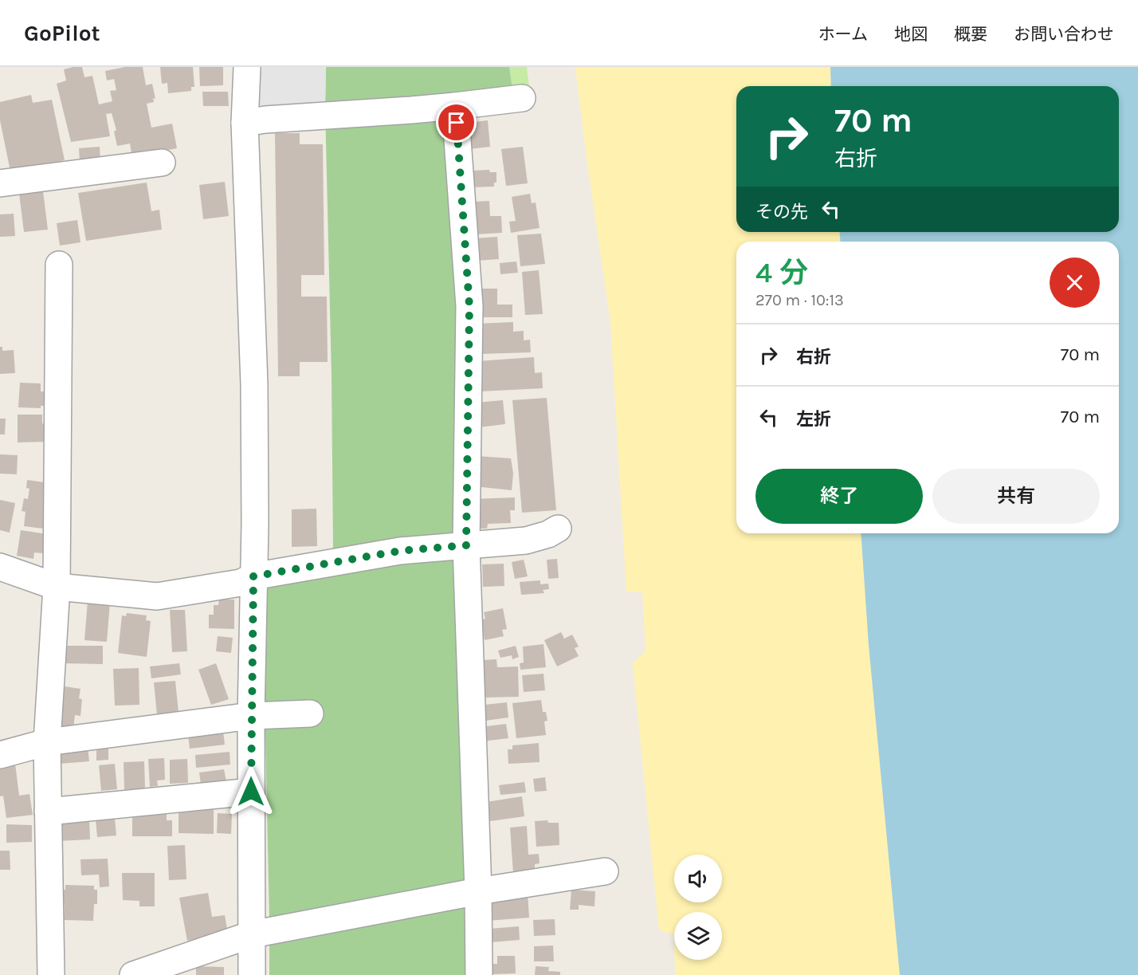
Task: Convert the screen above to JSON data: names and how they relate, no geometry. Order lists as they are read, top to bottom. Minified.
{"page":{"header":"GoPilot","nav":["ホーム","地図","概要","お問い合わせ"],"turn":["70 m","右折"],"then":"その先","heading":["4 分","270 m · 10:13"],"list":[{"name":"右折","value":"70 m"},{"name":"左折","value":"70 m"}],"buttons":["終了","共有"]}}
